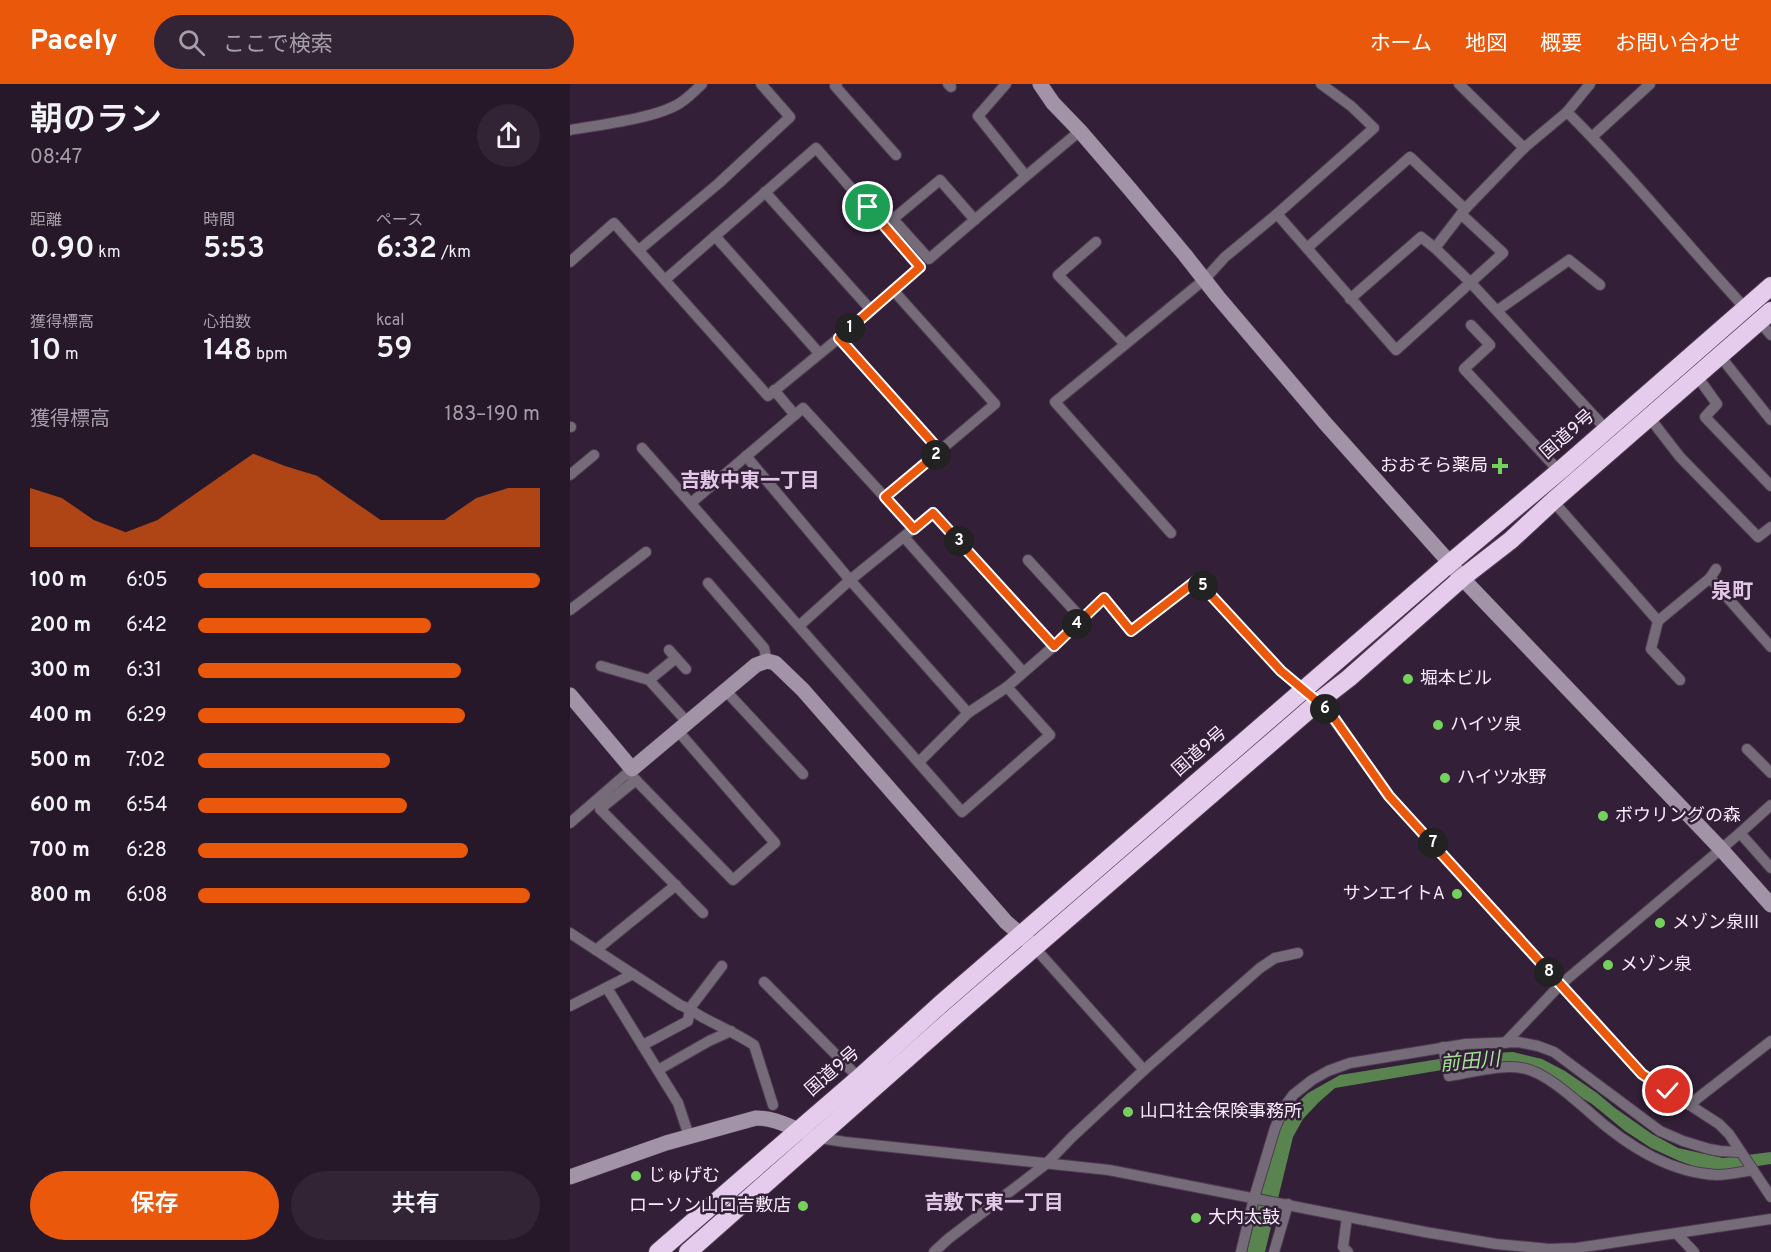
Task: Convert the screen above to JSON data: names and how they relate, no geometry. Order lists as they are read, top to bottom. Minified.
{"streets":{"highway":["国道9号"]},"districts":["吉敷中東一丁目","泉町","吉敷下東一丁目"],"water":["前田川"],"places":{"health":["おおそら薬局"],"other":["堀本ビル","ハイツ泉","ハイツ水野","ボウリングの森","サンエイトA","メゾン泉III","メゾン泉","山口社会保険事務所","じゅげむ","ローソン山口吉敷店","大内太鼓"]},"page":{"header":"Pacely","search":"ここで検索","nav":["ホーム","地図","概要","お問い合わせ"],"heading":["朝のラン","08:47"],"stats":[["距離","0.90 km"],["時間","5:53"],["ペース","6:32 /km"],["獲得標高","10 m"],["心拍数","148 bpm"],["kcal","59"]],"pins":["1","2","3","5","4","6","7","8"],"chart":["獲得標高","183–190 m"],"list":[{"name":"100 m","note":"6:05"},{"name":"200 m","note":"6:42"},{"name":"300 m","note":"6:31"},{"name":"400 m","note":"6:29"},{"name":"500 m","note":"7:02"},{"name":"600 m","note":"6:54"},{"name":"700 m","note":"6:28"},{"name":"800 m","note":"6:08"}],"buttons":["保存","共有"]}}
